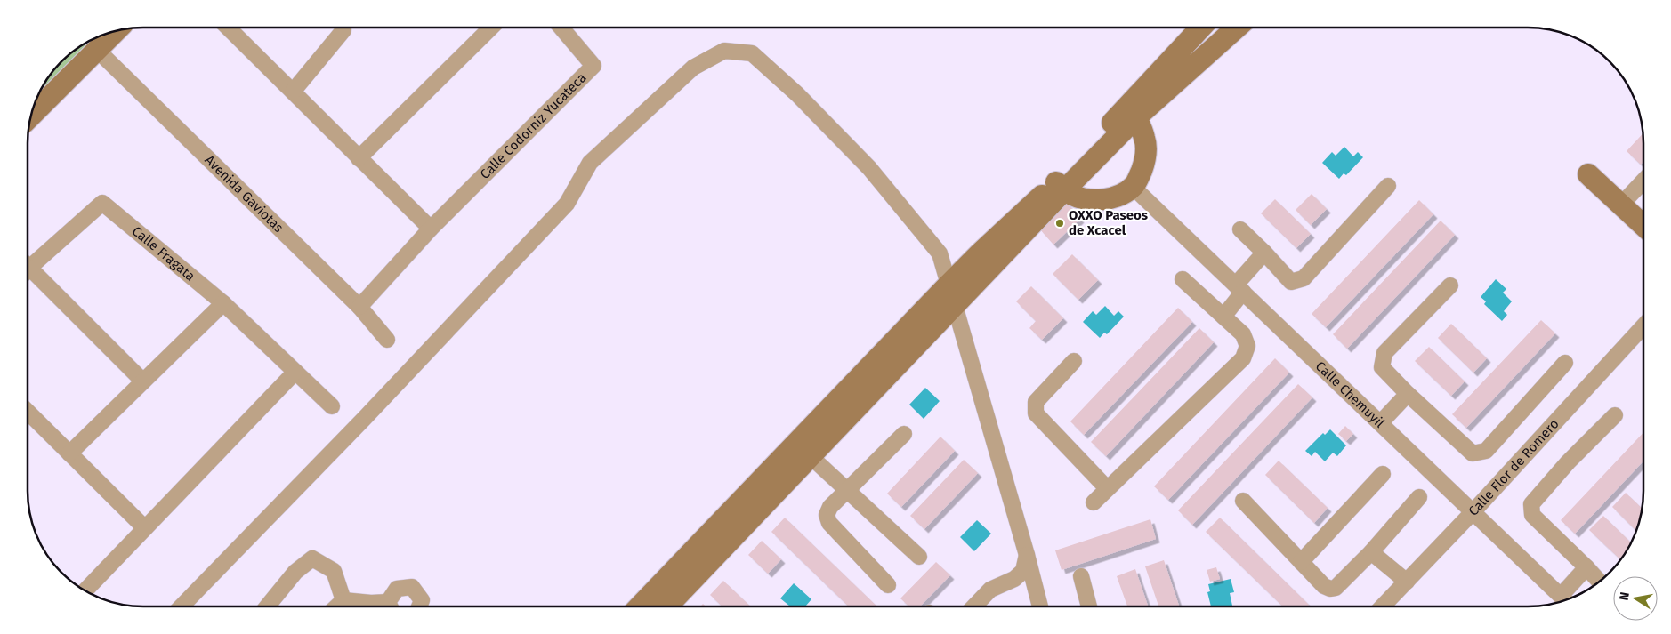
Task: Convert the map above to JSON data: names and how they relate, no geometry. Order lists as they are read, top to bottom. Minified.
{"streets":{"street":["Calle Codorniz Yucateca","Avenida Gaviotas","Calle Fragata","Calle Chemuyil","Calle Flor de Romero"]},"crossings":[["Calle Codorniz Yucateca","Avenida Gaviotas"],["Calle Chemuyil","Calle Flor de Romero"]],"places":["OXXO Paseos de Xcacel"],"north":"left"}
